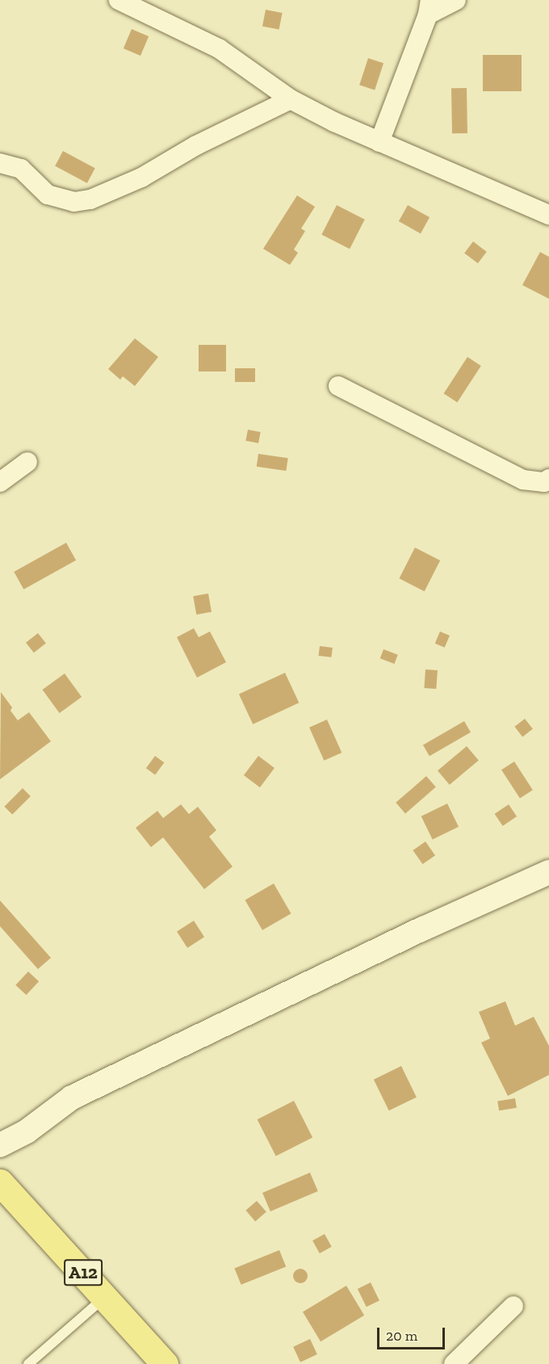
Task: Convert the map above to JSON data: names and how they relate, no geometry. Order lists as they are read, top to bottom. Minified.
{"streets":{"main road":["A12"]},"scale_bar":"20 m"}
